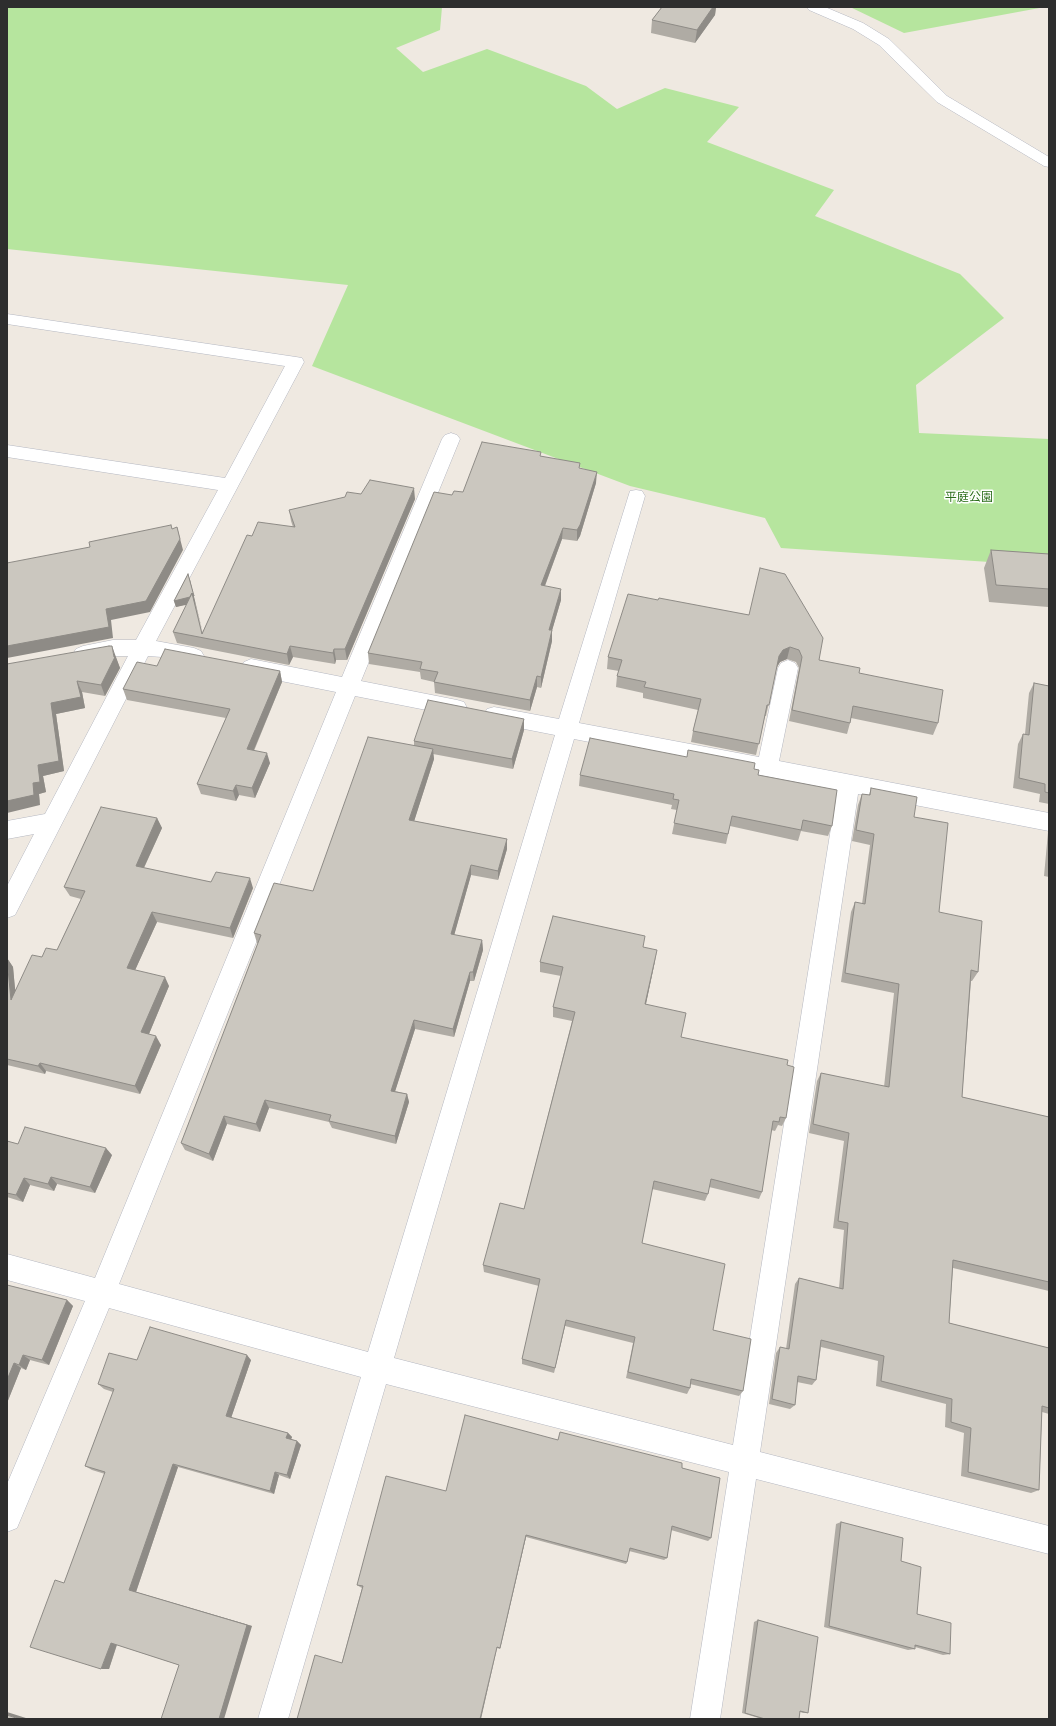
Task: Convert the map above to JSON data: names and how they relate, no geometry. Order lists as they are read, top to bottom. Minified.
{"parks":["平庭公園"]}
